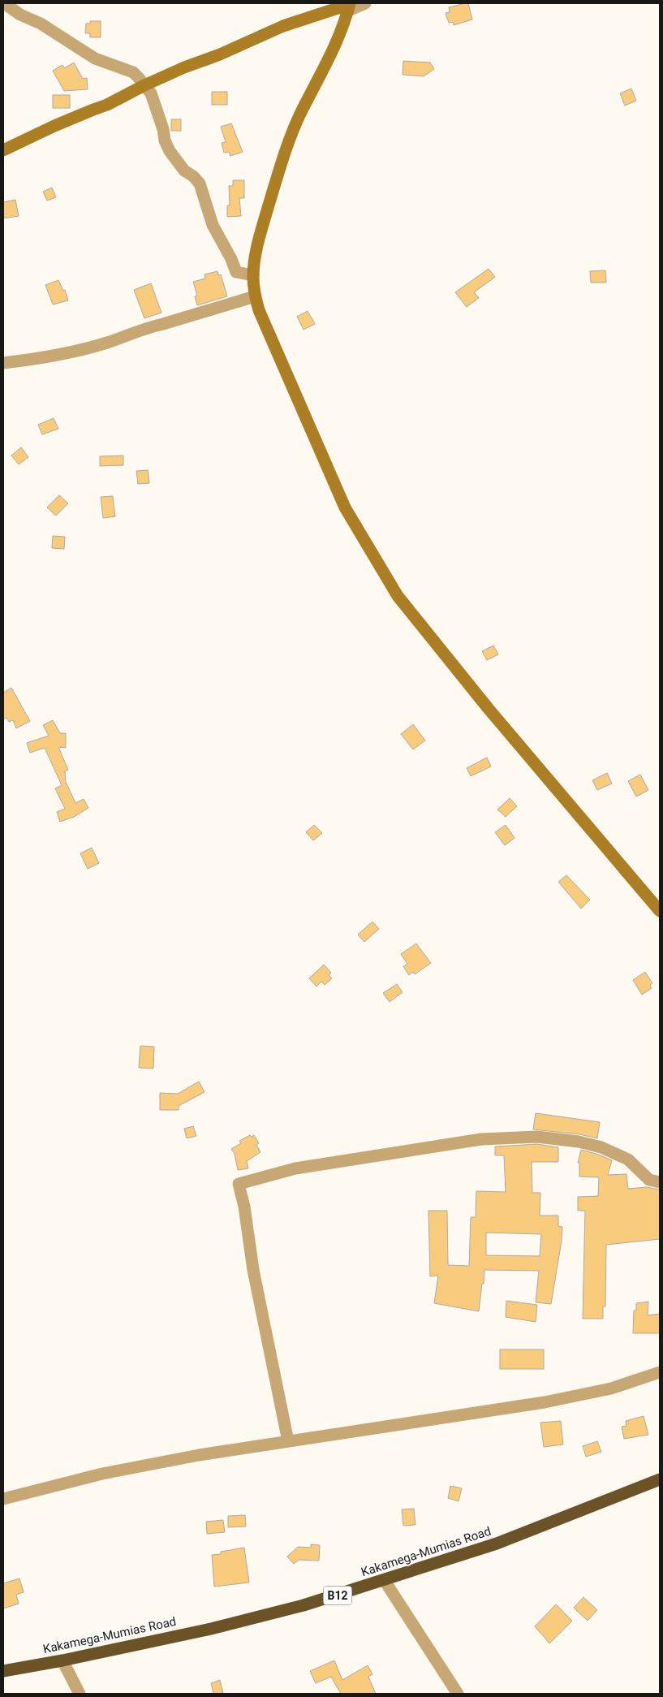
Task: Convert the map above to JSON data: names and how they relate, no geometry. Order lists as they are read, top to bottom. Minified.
{"streets":{"highway":["Kakamega-Mumias Road","B12"]}}
